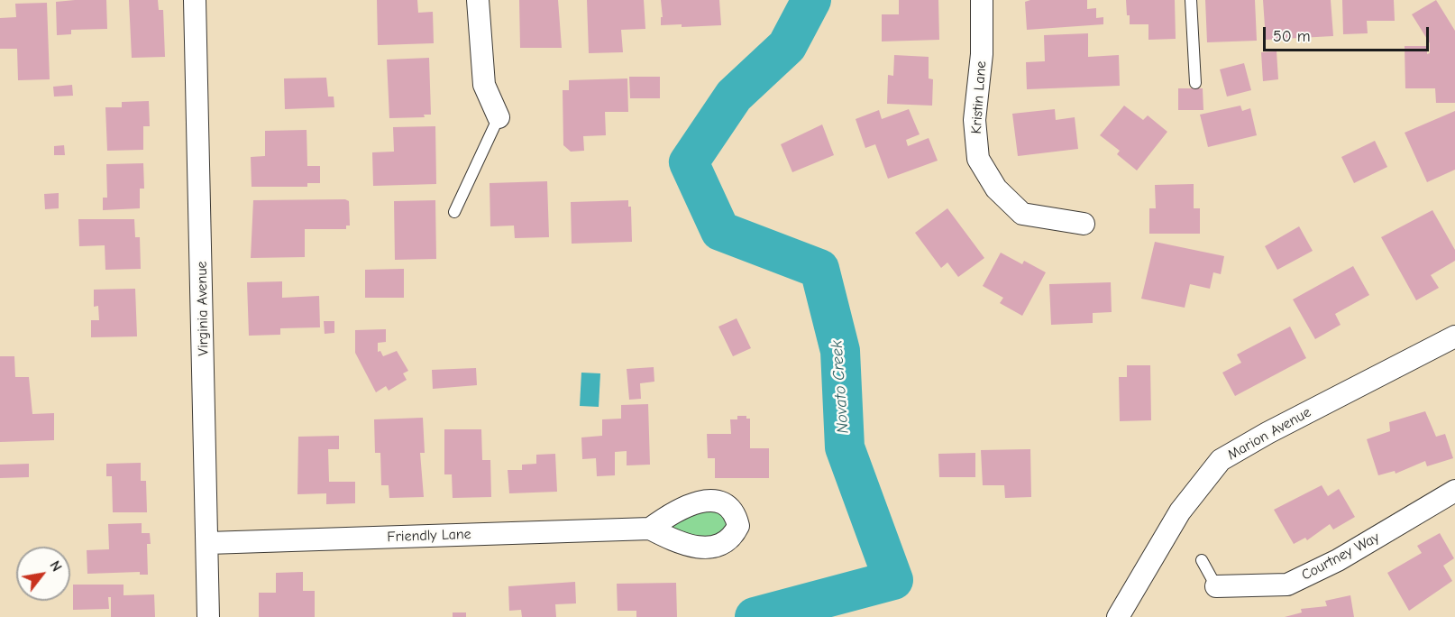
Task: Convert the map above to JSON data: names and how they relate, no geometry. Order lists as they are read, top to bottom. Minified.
{"streets":{"street":["Kristin Lane","Virginia Avenue","Marion Avenue","Friendly Lane","Courtney Way"]},"crossings":[["Virginia Avenue","Friendly Lane"]],"water":["Novato Creek"],"scale_bar":"50 m","north":"top right"}
